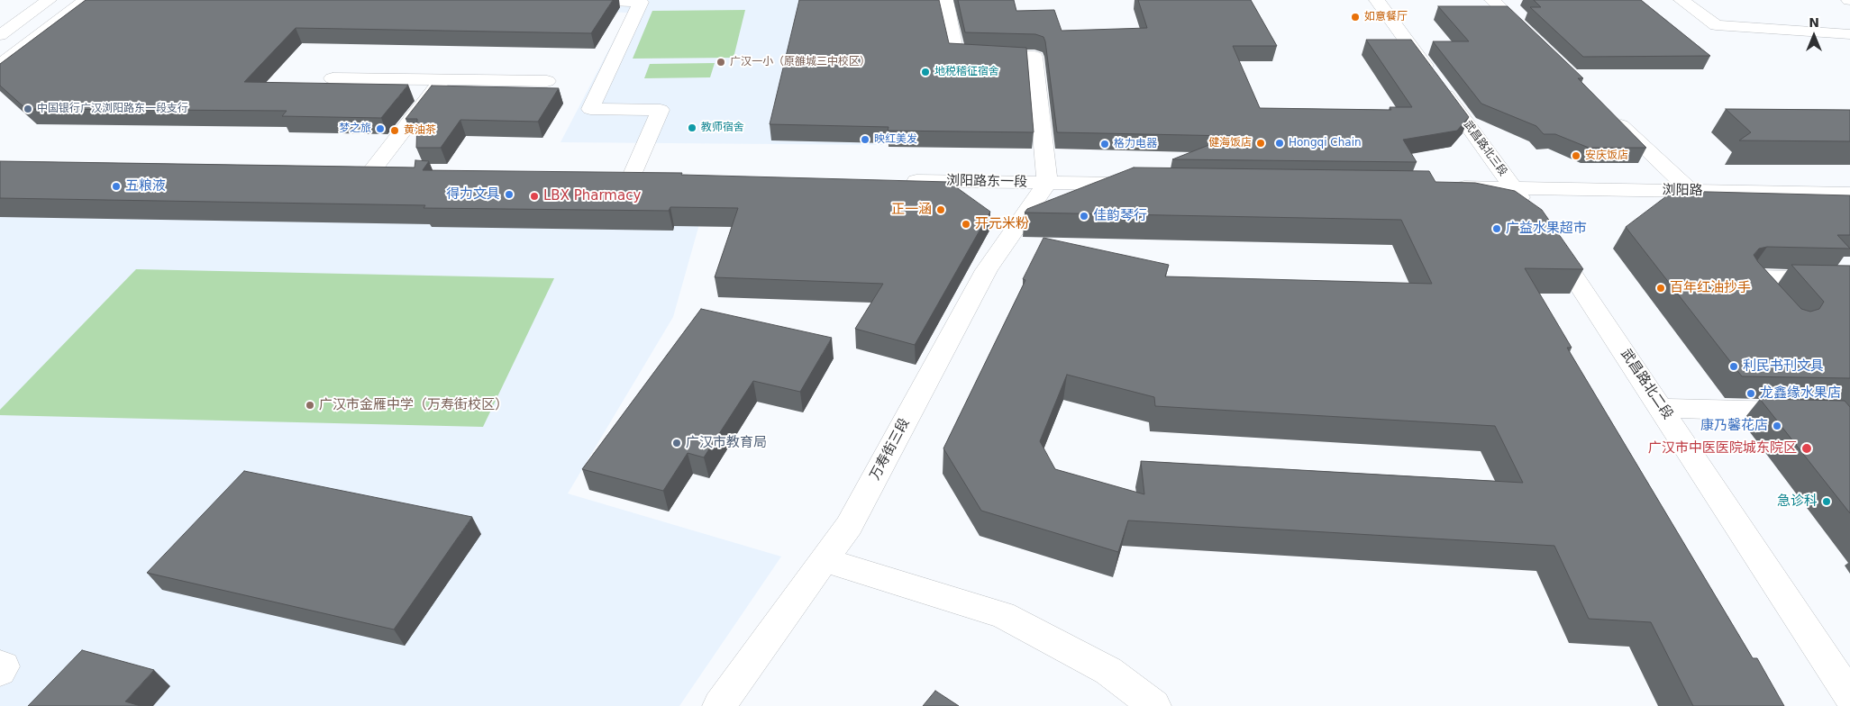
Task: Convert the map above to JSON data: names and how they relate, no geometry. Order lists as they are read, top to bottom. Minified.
{"streets":{"street":["武昌路北三段","浏阳路东一段","浏阳路","武昌路北二段","万寿街三段"]},"crossings":[["武昌路北三段","浏阳路"],["武昌路北三段","武昌路北二段"],["浏阳路东一段","万寿街三段"],["浏阳路","武昌路北二段"]],"places":["如意餐厅","广汉一小（原雒城三中校区）","地税稽征宿舍","中国银行广汉浏阳路东一段支行","教师宿舍","梦之旅","黄油茶","映红美发","健海饭店","Hongqi Chain","格力电器","安庆饭店","五粮液","得力文具","LBX Pharmacy","正一涵","佳韵琴行","开元米粉","广益水果超市","百年红油抄手","利民书刊文具","龙鑫缘水果店","广汉市金雁中学（万寿街校区）","康乃馨花店","广汉市教育局","广汉市中医医院城东院区","急诊科"],"north":"top"}
